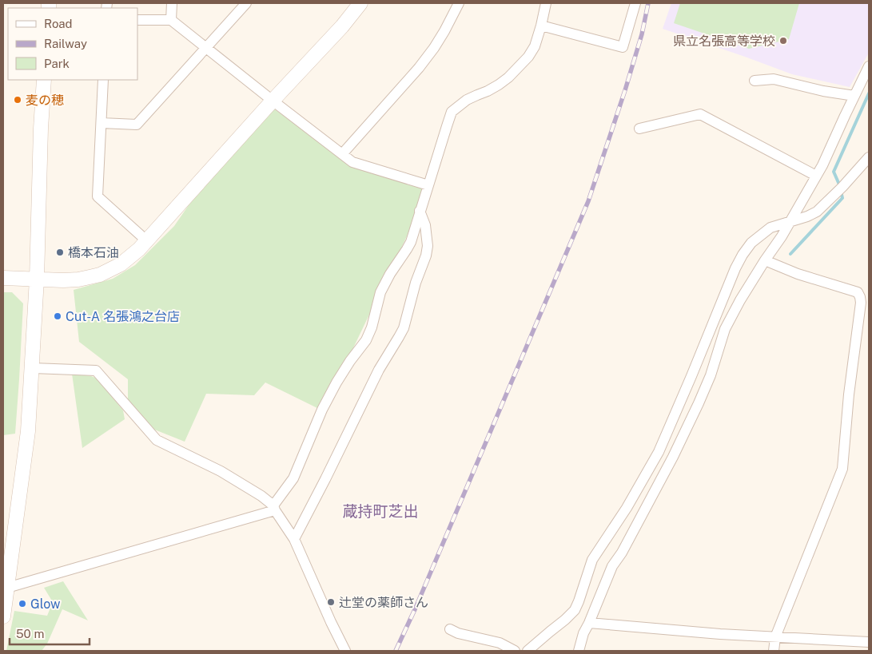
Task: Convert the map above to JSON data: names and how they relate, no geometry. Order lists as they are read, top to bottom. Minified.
{"districts":["蔵持町芝出"],"places":["県立名張高等学校","麦の穂","橋本石油","Cut-A 名張鴻之台店","辻堂の薬師さん","Glow"],"legend":["Road","Railway","Park"],"scale_bar":"50 m"}
